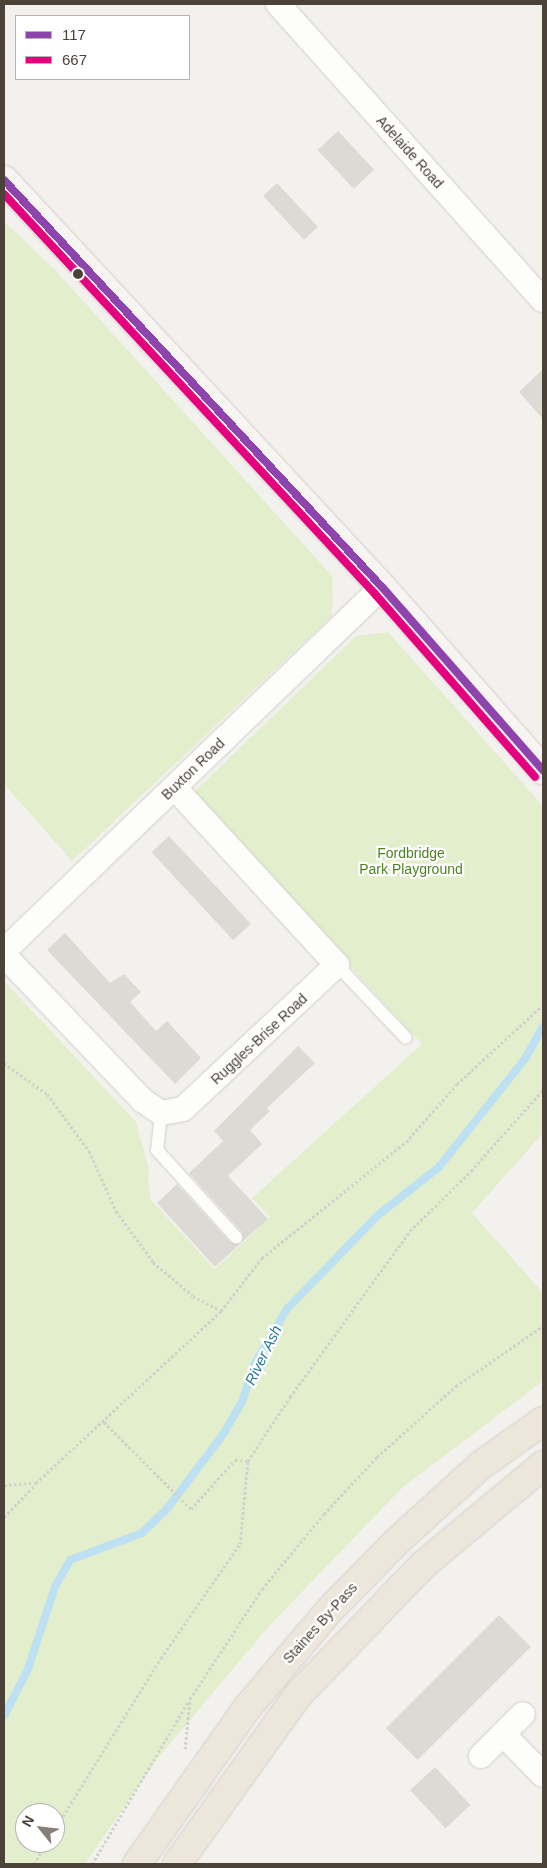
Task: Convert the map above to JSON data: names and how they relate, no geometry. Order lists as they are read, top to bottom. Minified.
{"streets":{"highway":["Staines By-Pass"],"street":["Adelaide Road","Buxton Road","Ruggles-Brise Road"]},"water":["River Ash"],"parks":["Fordbridge Park Playground"],"lines":["transit line 117","transit line 667"],"legend":["117","667"],"north":"top left"}
